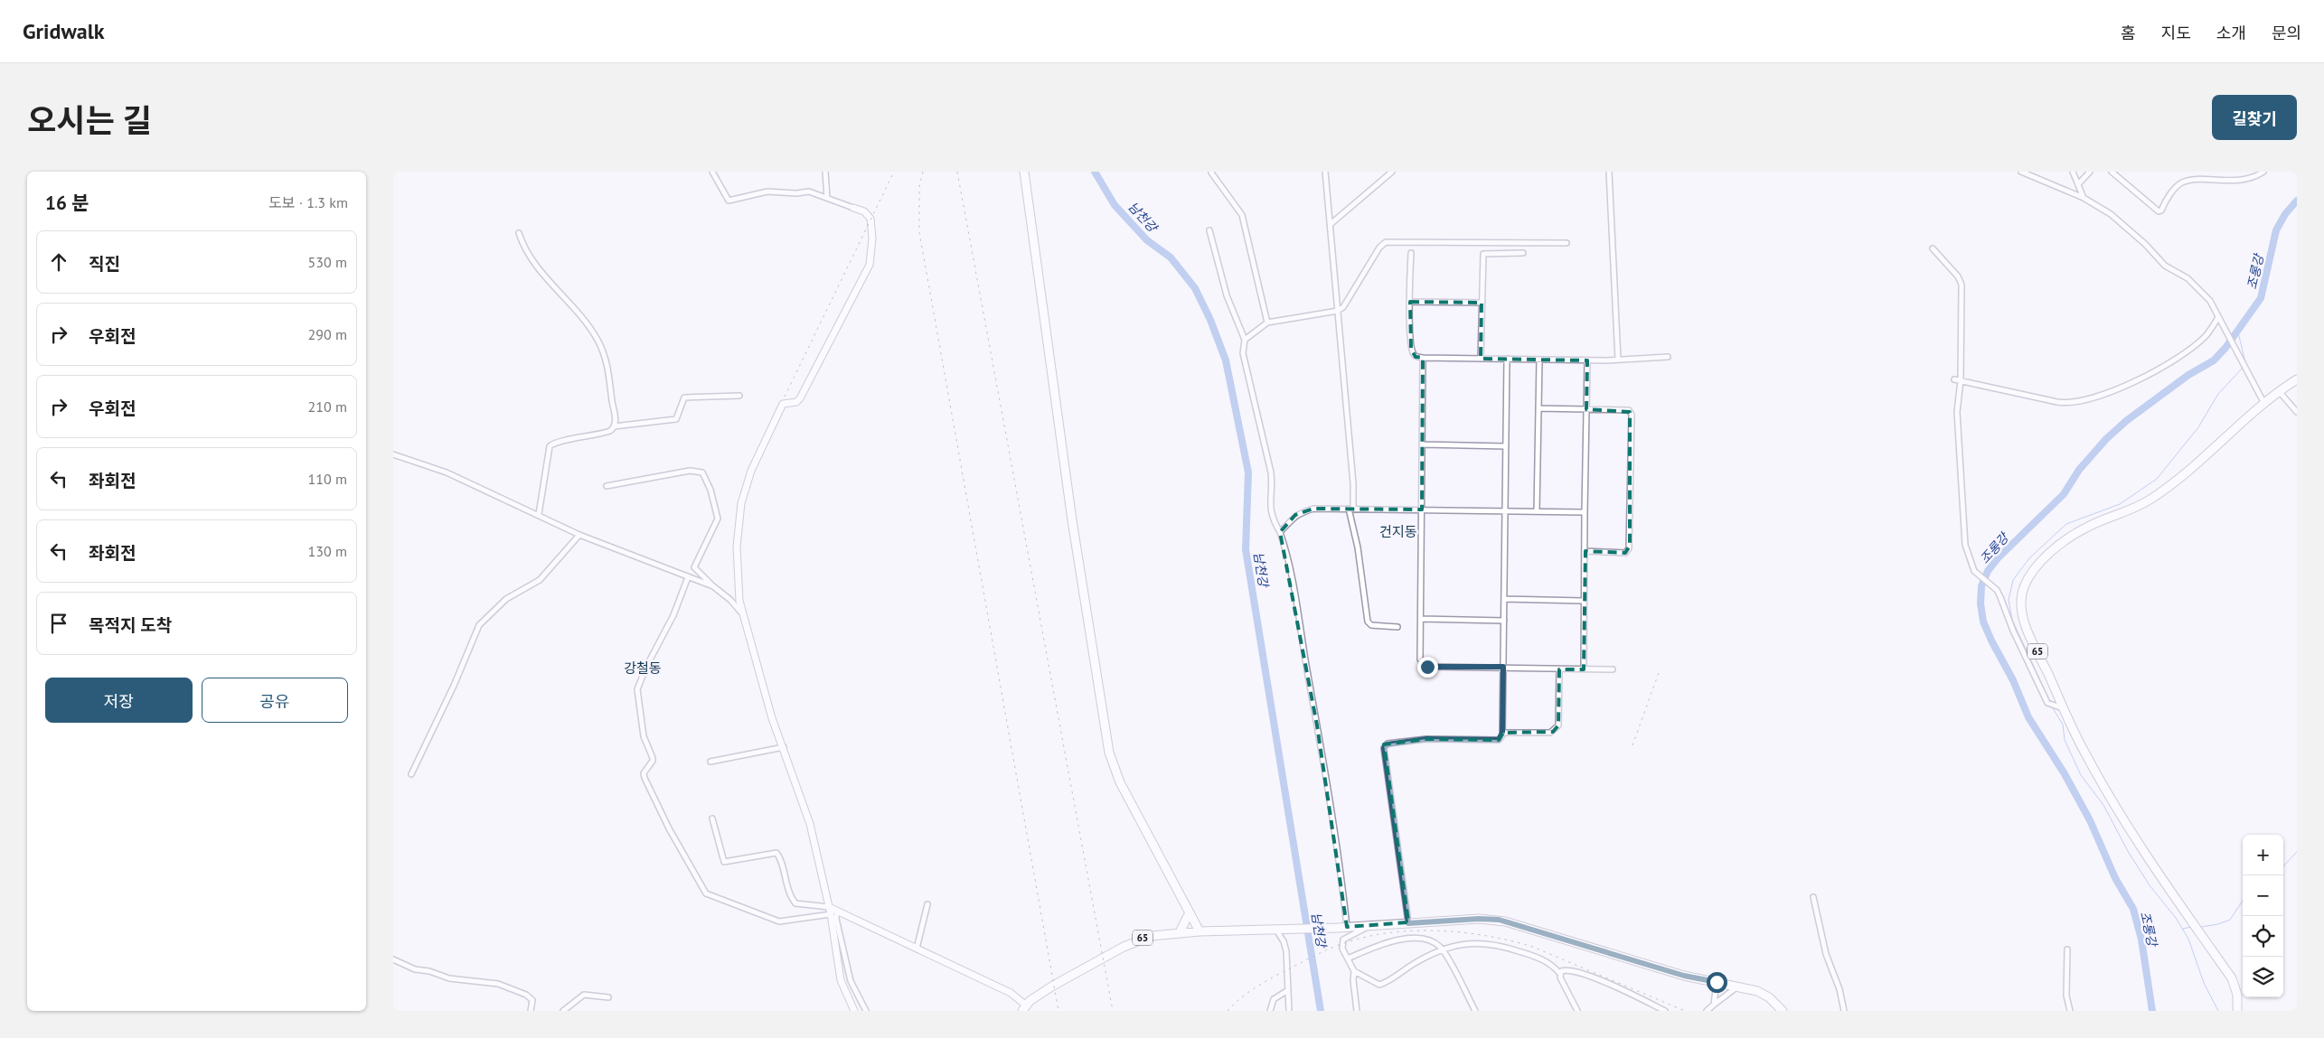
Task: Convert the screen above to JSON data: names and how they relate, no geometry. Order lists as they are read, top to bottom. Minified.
{"streets":{"main road":["65"]},"districts":["건지동","강철동"],"water":["남천강","조롱강"],"page":{"header":"Gridwalk","nav":["홈","지도","소개","문의"],"title":"오시는 길","buttons":["길찾기",["저장","공유"]],"heading":["16 분","도보 · 1.3 km"],"list":[["직진","530 m"],["우회전","290 m"],["우회전","210 m"],["좌회전","110 m"],["좌회전","130 m"],"목적지 도착"],"map_buttons":["+","−"]}}
